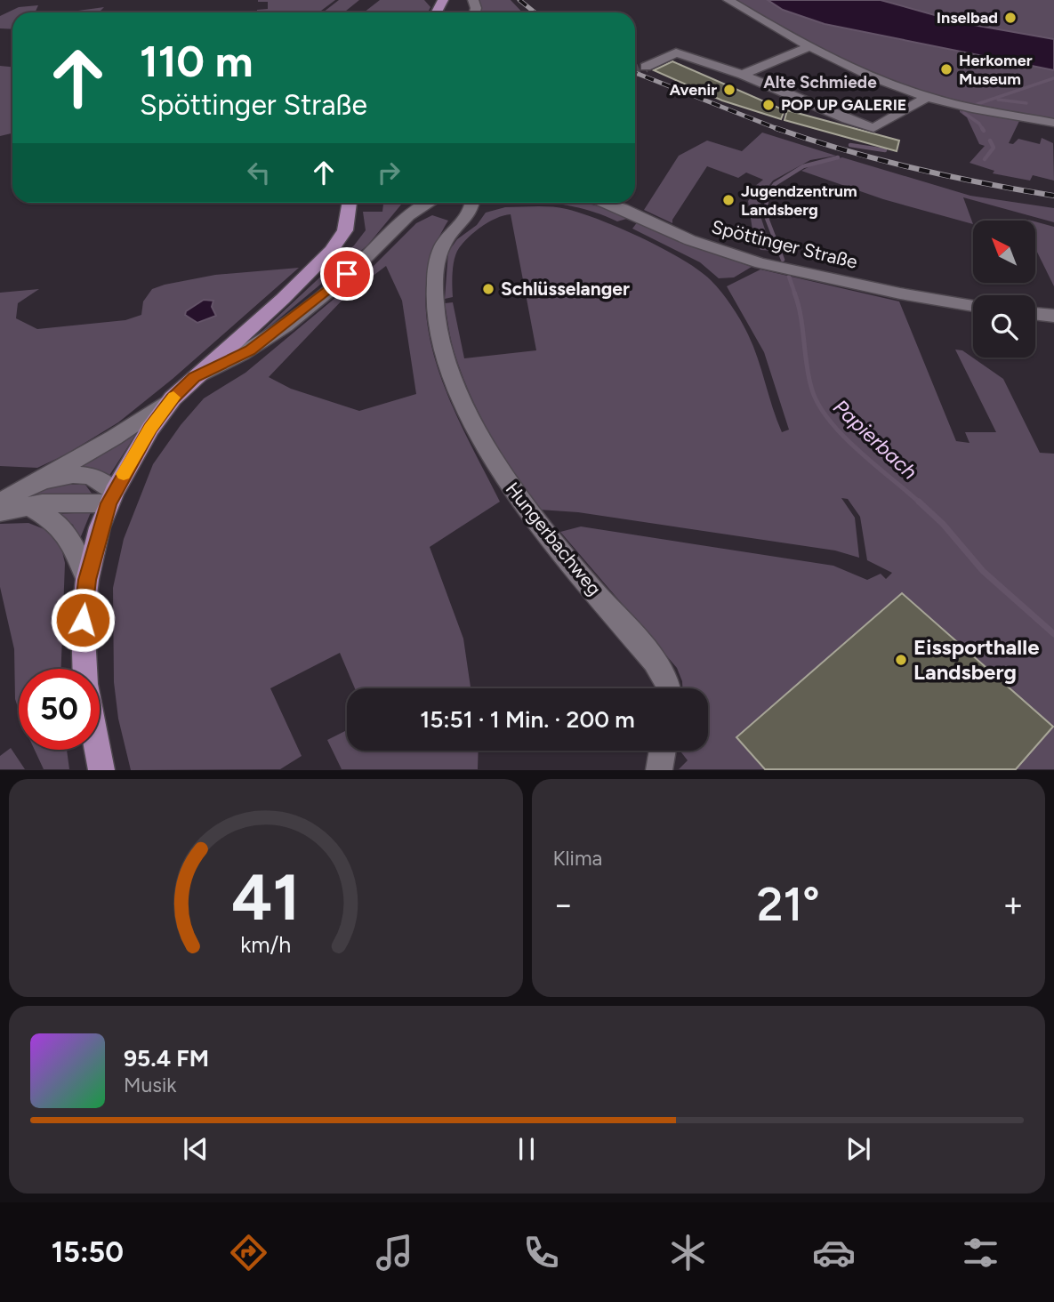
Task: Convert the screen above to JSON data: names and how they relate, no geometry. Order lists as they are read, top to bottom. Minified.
{"streets":{"street":["Spöttinger Straße","Hungerbachweg"]},"districts":["Alte Schmiede"],"water":["Papierbach"],"places":["Inselbad","Herkomer Museum","Avenir","POP UP GALERIE","Jugendzentrum Landsberg","Schlüsselanger","Eissporthalle Landsberg"],"north":"top left","page":{"turn":["110 m","Spöttinger Straße"],"limit":"50","trip":"15:51 · 1 Min. · 200 m","tile":"Klima","heat":["−","21°","+"],"song":["95.4 FM","Musik"],"tabs":"15:50","gauge":["41","km/h"]}}
